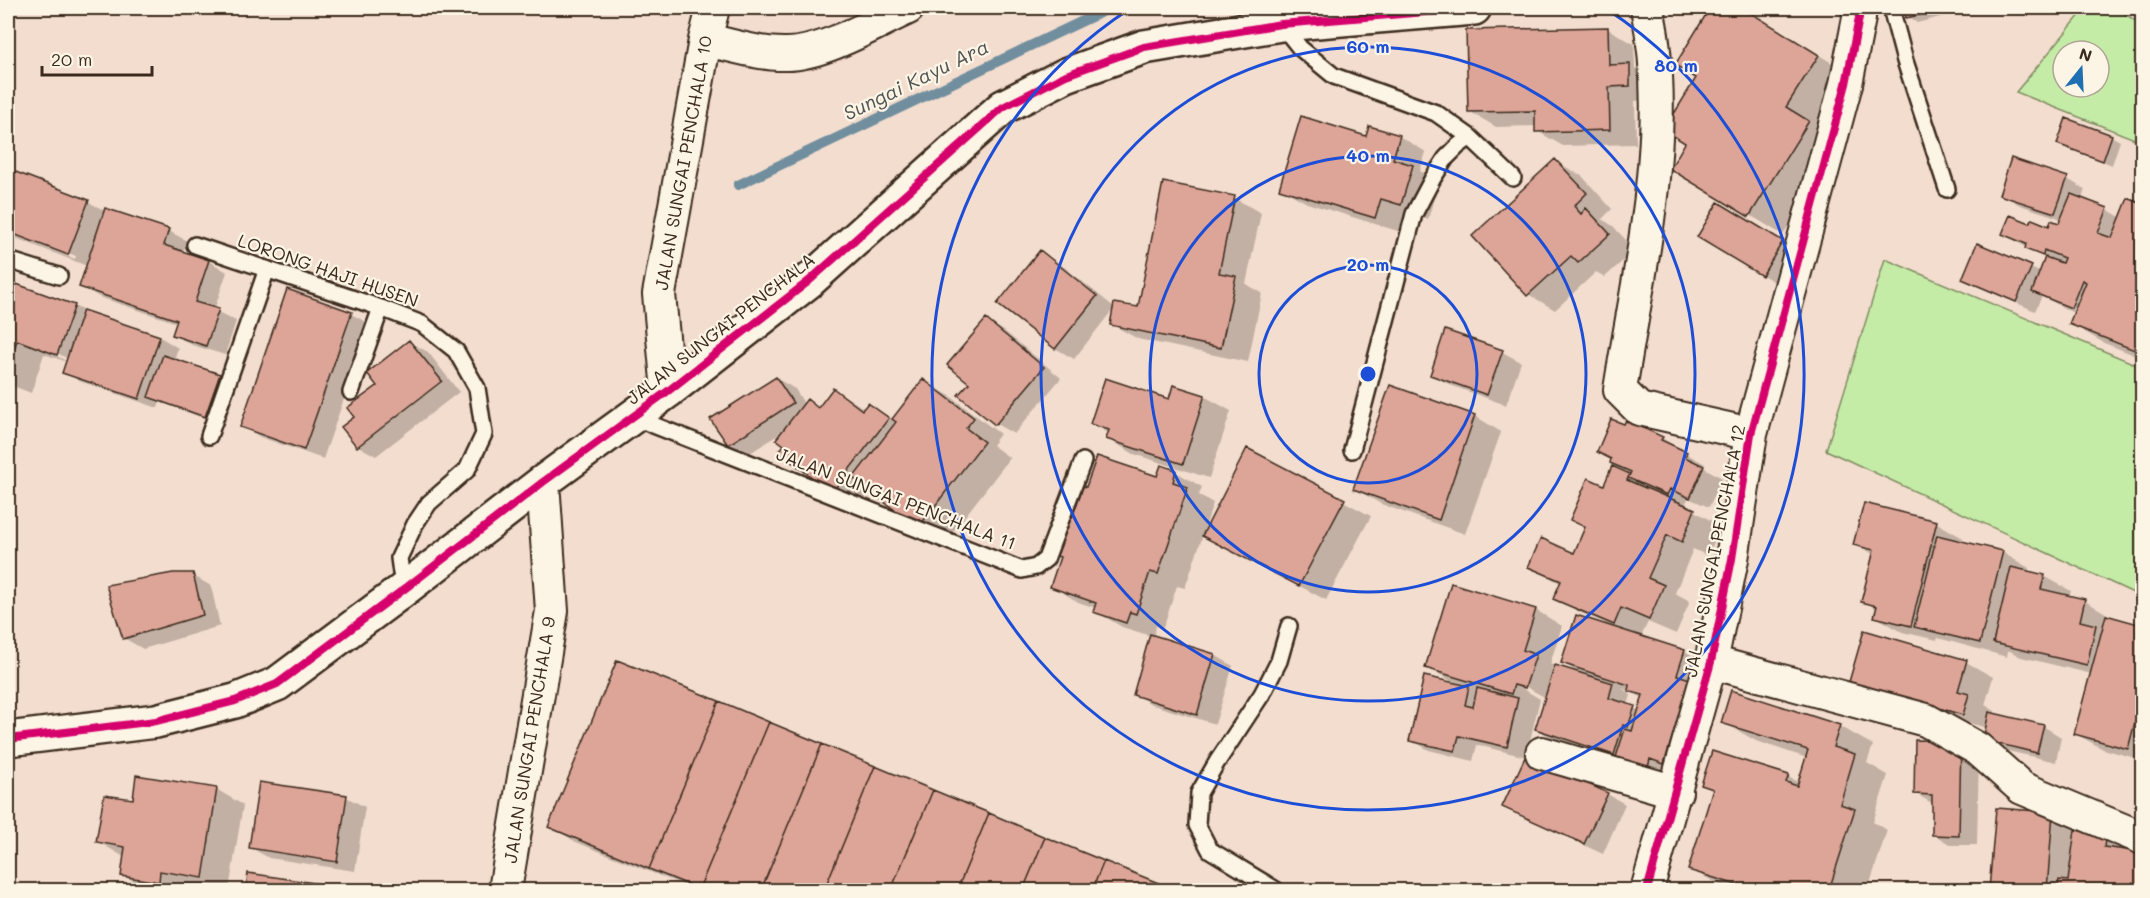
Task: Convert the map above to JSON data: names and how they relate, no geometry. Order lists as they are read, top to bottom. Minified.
{"streets":{"street":["JALAN SUNGAI PENCHALA 10","JALAN SUNGAI PENCHALA","JALAN SUNGAI PENCHALA 12","JALAN SUNGAI PENCHALA 9"],"lane":["LORONG HAJI HUSEN","JALAN SUNGAI PENCHALA 11"]},"crossings":[["JALAN SUNGAI PENCHALA 10","JALAN SUNGAI PENCHALA"],["LORONG HAJI HUSEN","JALAN SUNGAI PENCHALA"],["JALAN SUNGAI PENCHALA","JALAN SUNGAI PENCHALA 11"],["JALAN SUNGAI PENCHALA","JALAN SUNGAI PENCHALA 9"]],"water":["Sungai Kayu Ara"],"scale_bar":"20 m","north":"top","rings":["60 m","80 m","40 m","20 m"]}
